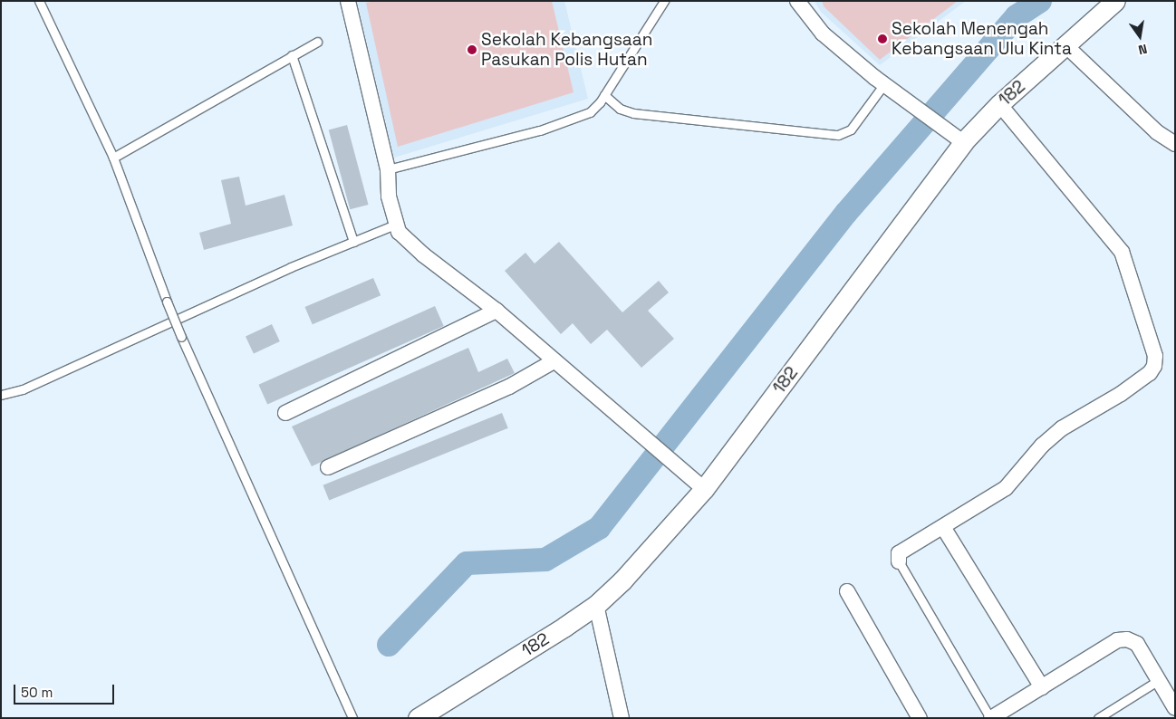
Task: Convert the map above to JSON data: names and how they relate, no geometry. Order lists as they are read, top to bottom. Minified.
{"streets":{"street":["182"]},"places":["Sekolah Menengah Kebangsaan Ulu Kinta","Sekolah Kebangsaan Pasukan Polis Hutan"],"scale_bar":"50 m","north":"bottom"}
